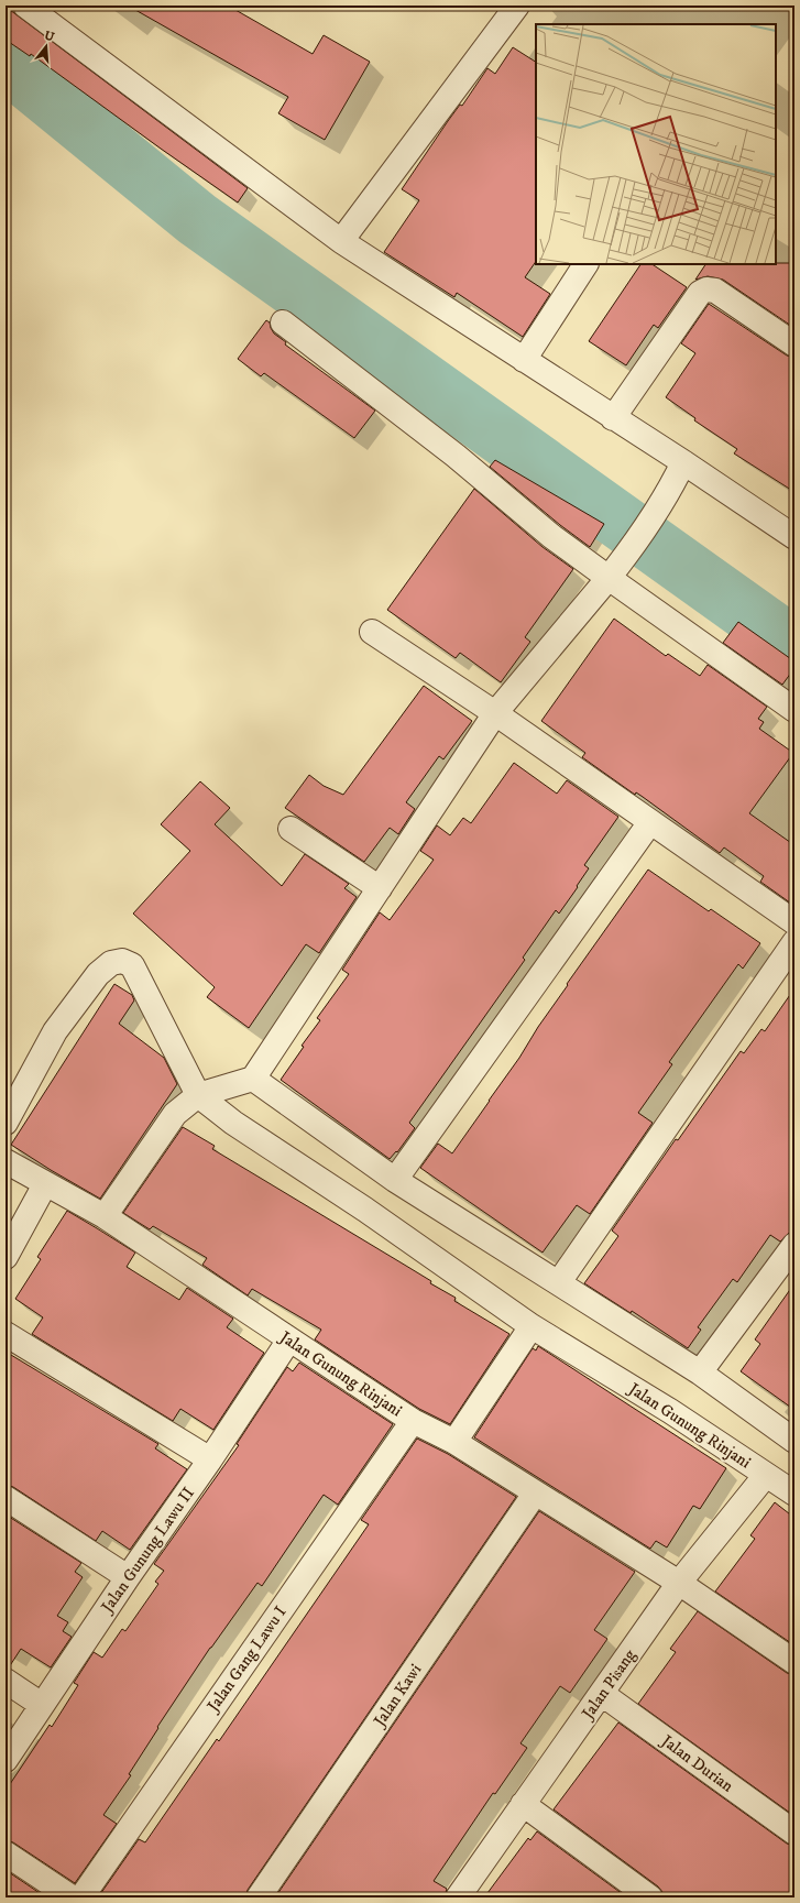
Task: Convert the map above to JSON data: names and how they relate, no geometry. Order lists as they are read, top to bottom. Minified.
{"streets":{"street":["Jalan Gunung Rinjani","Jalan Gunung Lawu II","Jalan Gang Lawu I","Jalan Pisang","Jalan Kawi","Jalan Durian"]},"crossings":[["Jalan Gunung Rinjani","Jalan Gunung Lawu II"],["Jalan Gunung Rinjani","Jalan Gang Lawu I"],["Jalan Gunung Rinjani","Jalan Pisang"],["Jalan Gunung Rinjani","Jalan Kawi"],["Jalan Pisang","Jalan Durian"]],"north":"top"}
